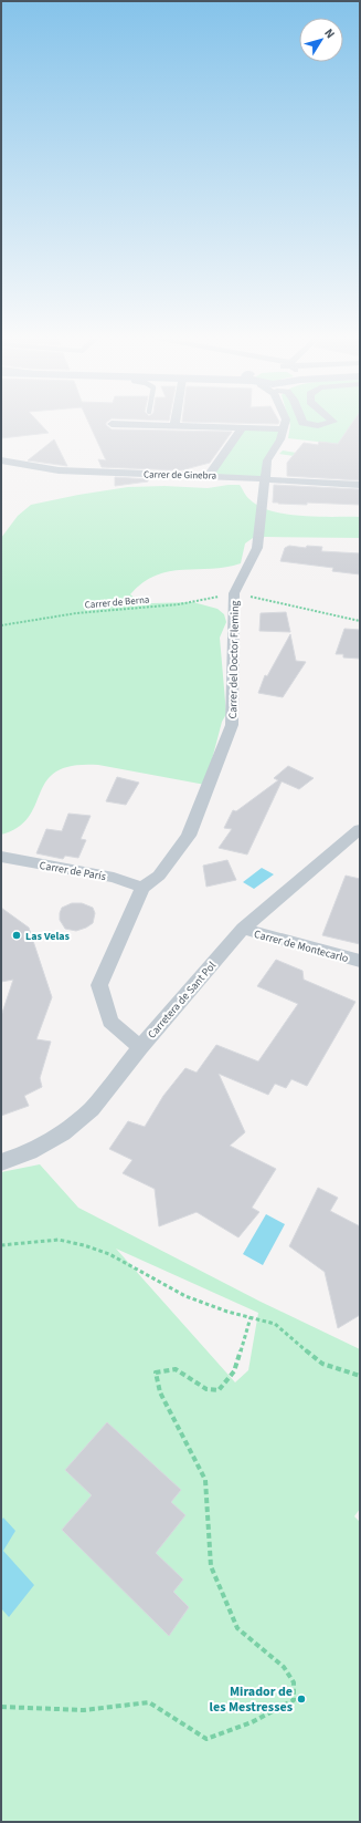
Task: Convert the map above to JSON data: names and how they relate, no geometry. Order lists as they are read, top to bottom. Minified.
{"streets":{"street":["Carrer de Ginebra","Carrer del Doctor Fleming","Carrer de París","Carrer de Montecarlo","Carretera de Sant Pol"],"path":["Carrer de Berna"]},"crossings":[["Carrer de Ginebra","Carrer del Doctor Fleming"],["Carrer de Berna","Carrer del Doctor Fleming"],["Carrer del Doctor Fleming","Carrer de París"],["Carrer del Doctor Fleming","Carretera de Sant Pol"],["Carrer de Montecarlo","Carretera de Sant Pol"]],"places":["Las Velas","Mirador de les Mestresses"],"north":"top right"}
